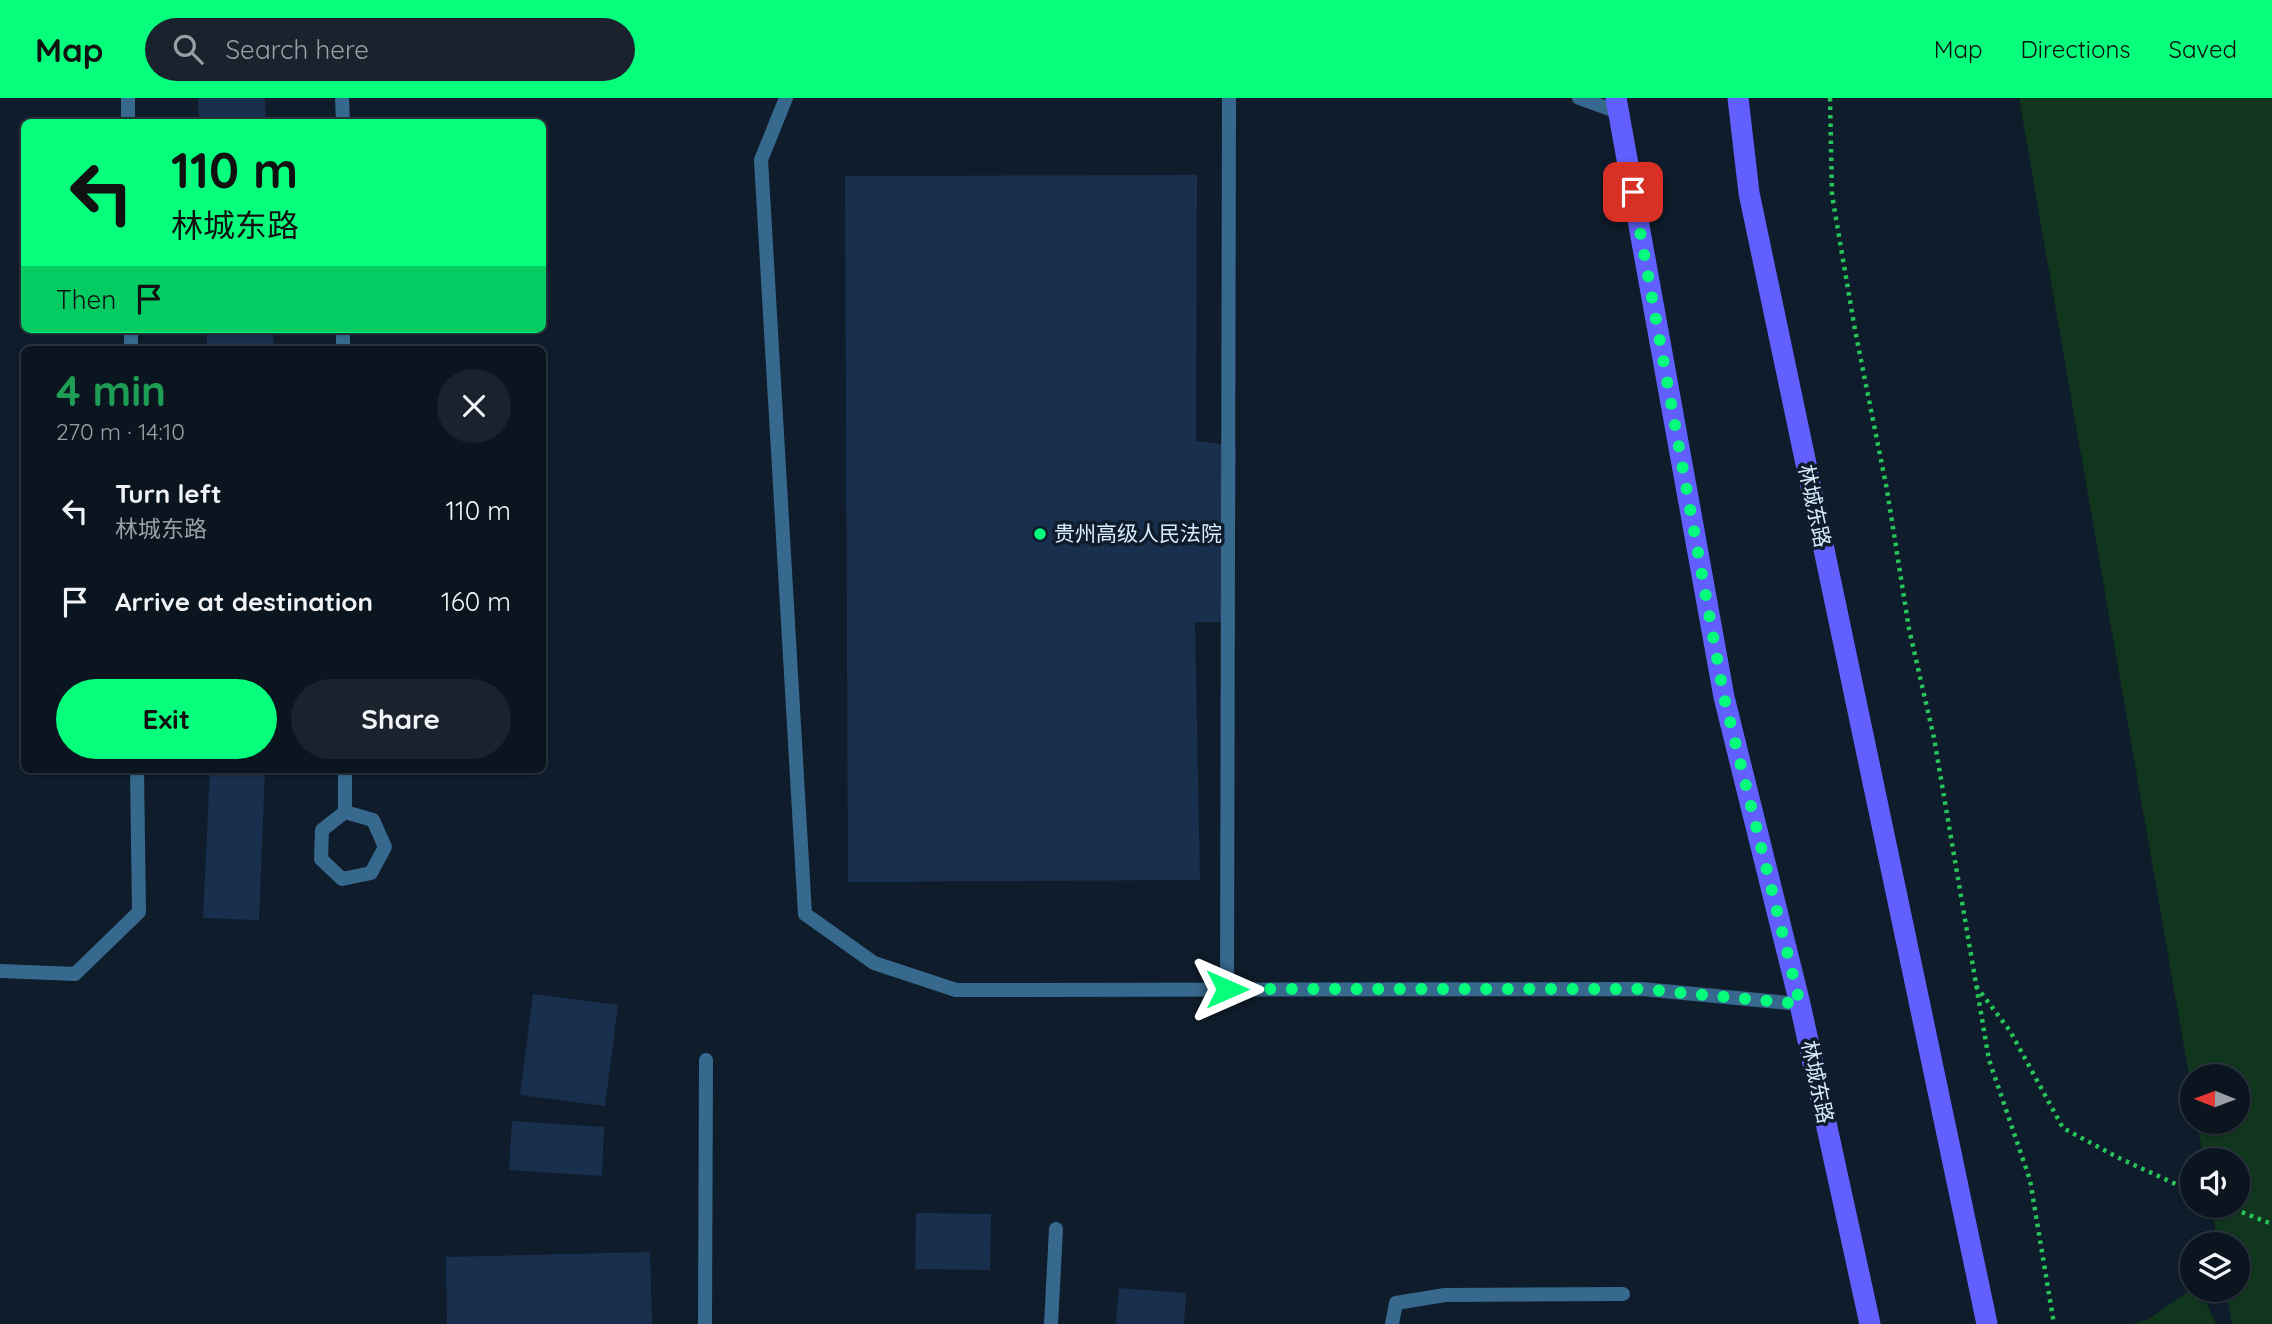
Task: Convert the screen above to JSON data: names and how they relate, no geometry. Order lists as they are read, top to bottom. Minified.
{"streets":{"main road":["林城东路"]},"places":["贵州高级人民法院"],"north":"left","page":{"header":"Map","search":"Search here","nav":["Map","Directions","Saved"],"turn":["110 m","林城东路"],"then":"Then","heading":["4 min","270 m · 14:10"],"list":[{"name":"Turn left","note":"林城东路","value":"110 m"},{"name":"Arrive at destination","value":"160 m"}],"buttons":["Exit","Share"]}}
